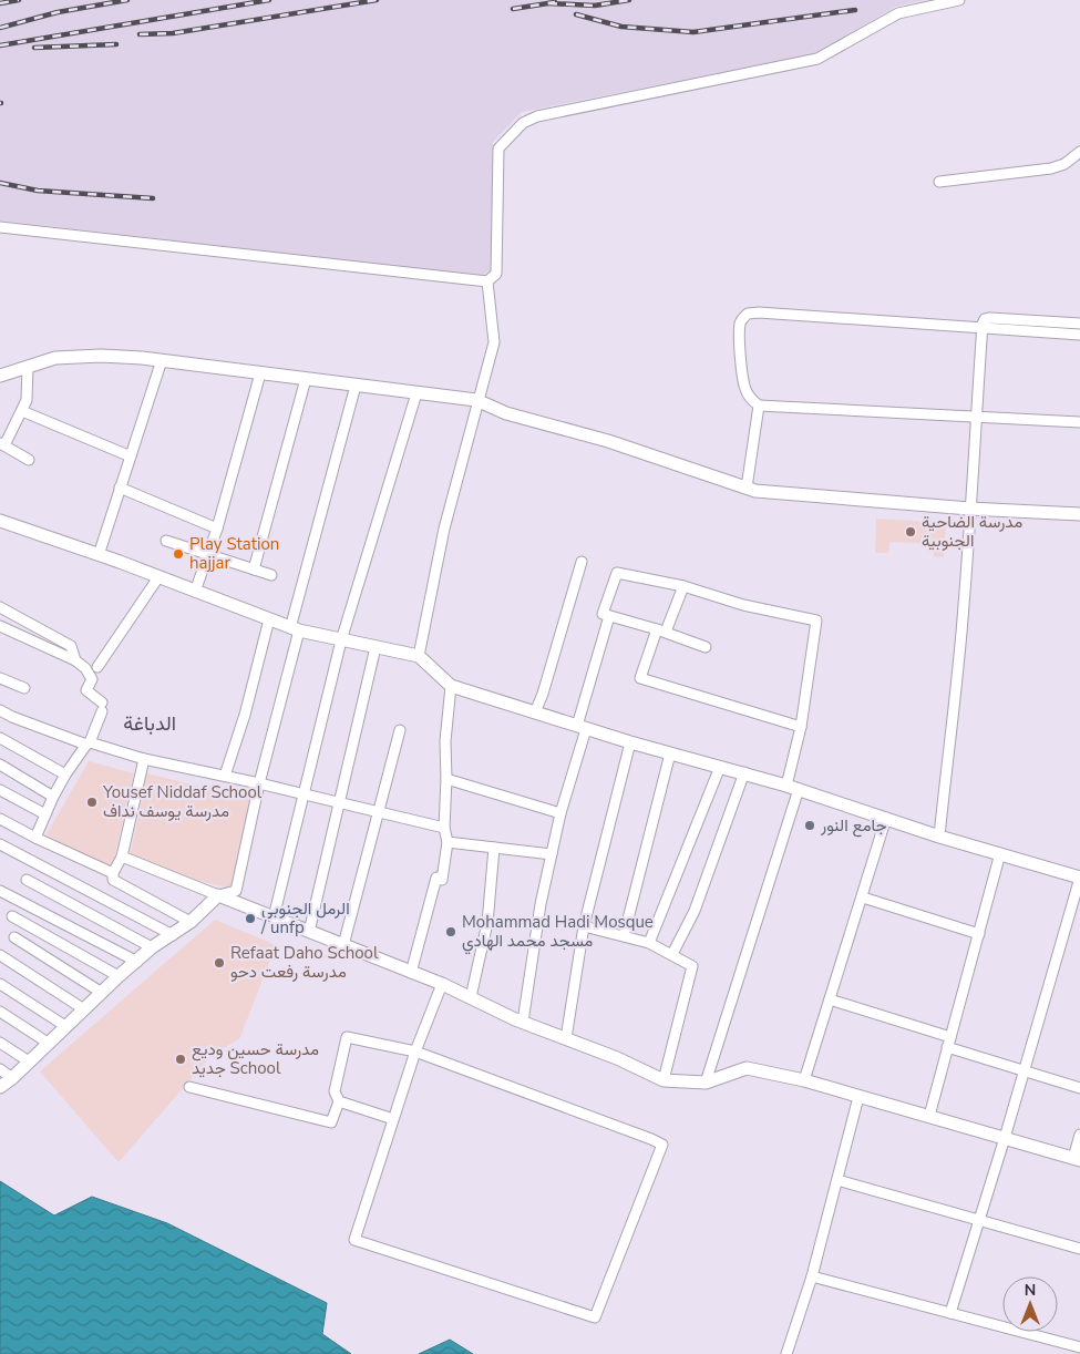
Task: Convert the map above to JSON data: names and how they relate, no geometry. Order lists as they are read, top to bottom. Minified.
{"districts":["الدباغة"],"places":["مدرسة الضاحية الجنوبية","Play Station hajjar","Yousef Niddaf School مدرسة يوسف نداف","جامع النور","الرمل الجنوبي / unfp","Mohammad Hadi Mosque مسجد محمد الهادي","Refaat Daho School مدرسة رفعت دحو","مدرسة حسين وديع جديد School"],"north":"top"}
